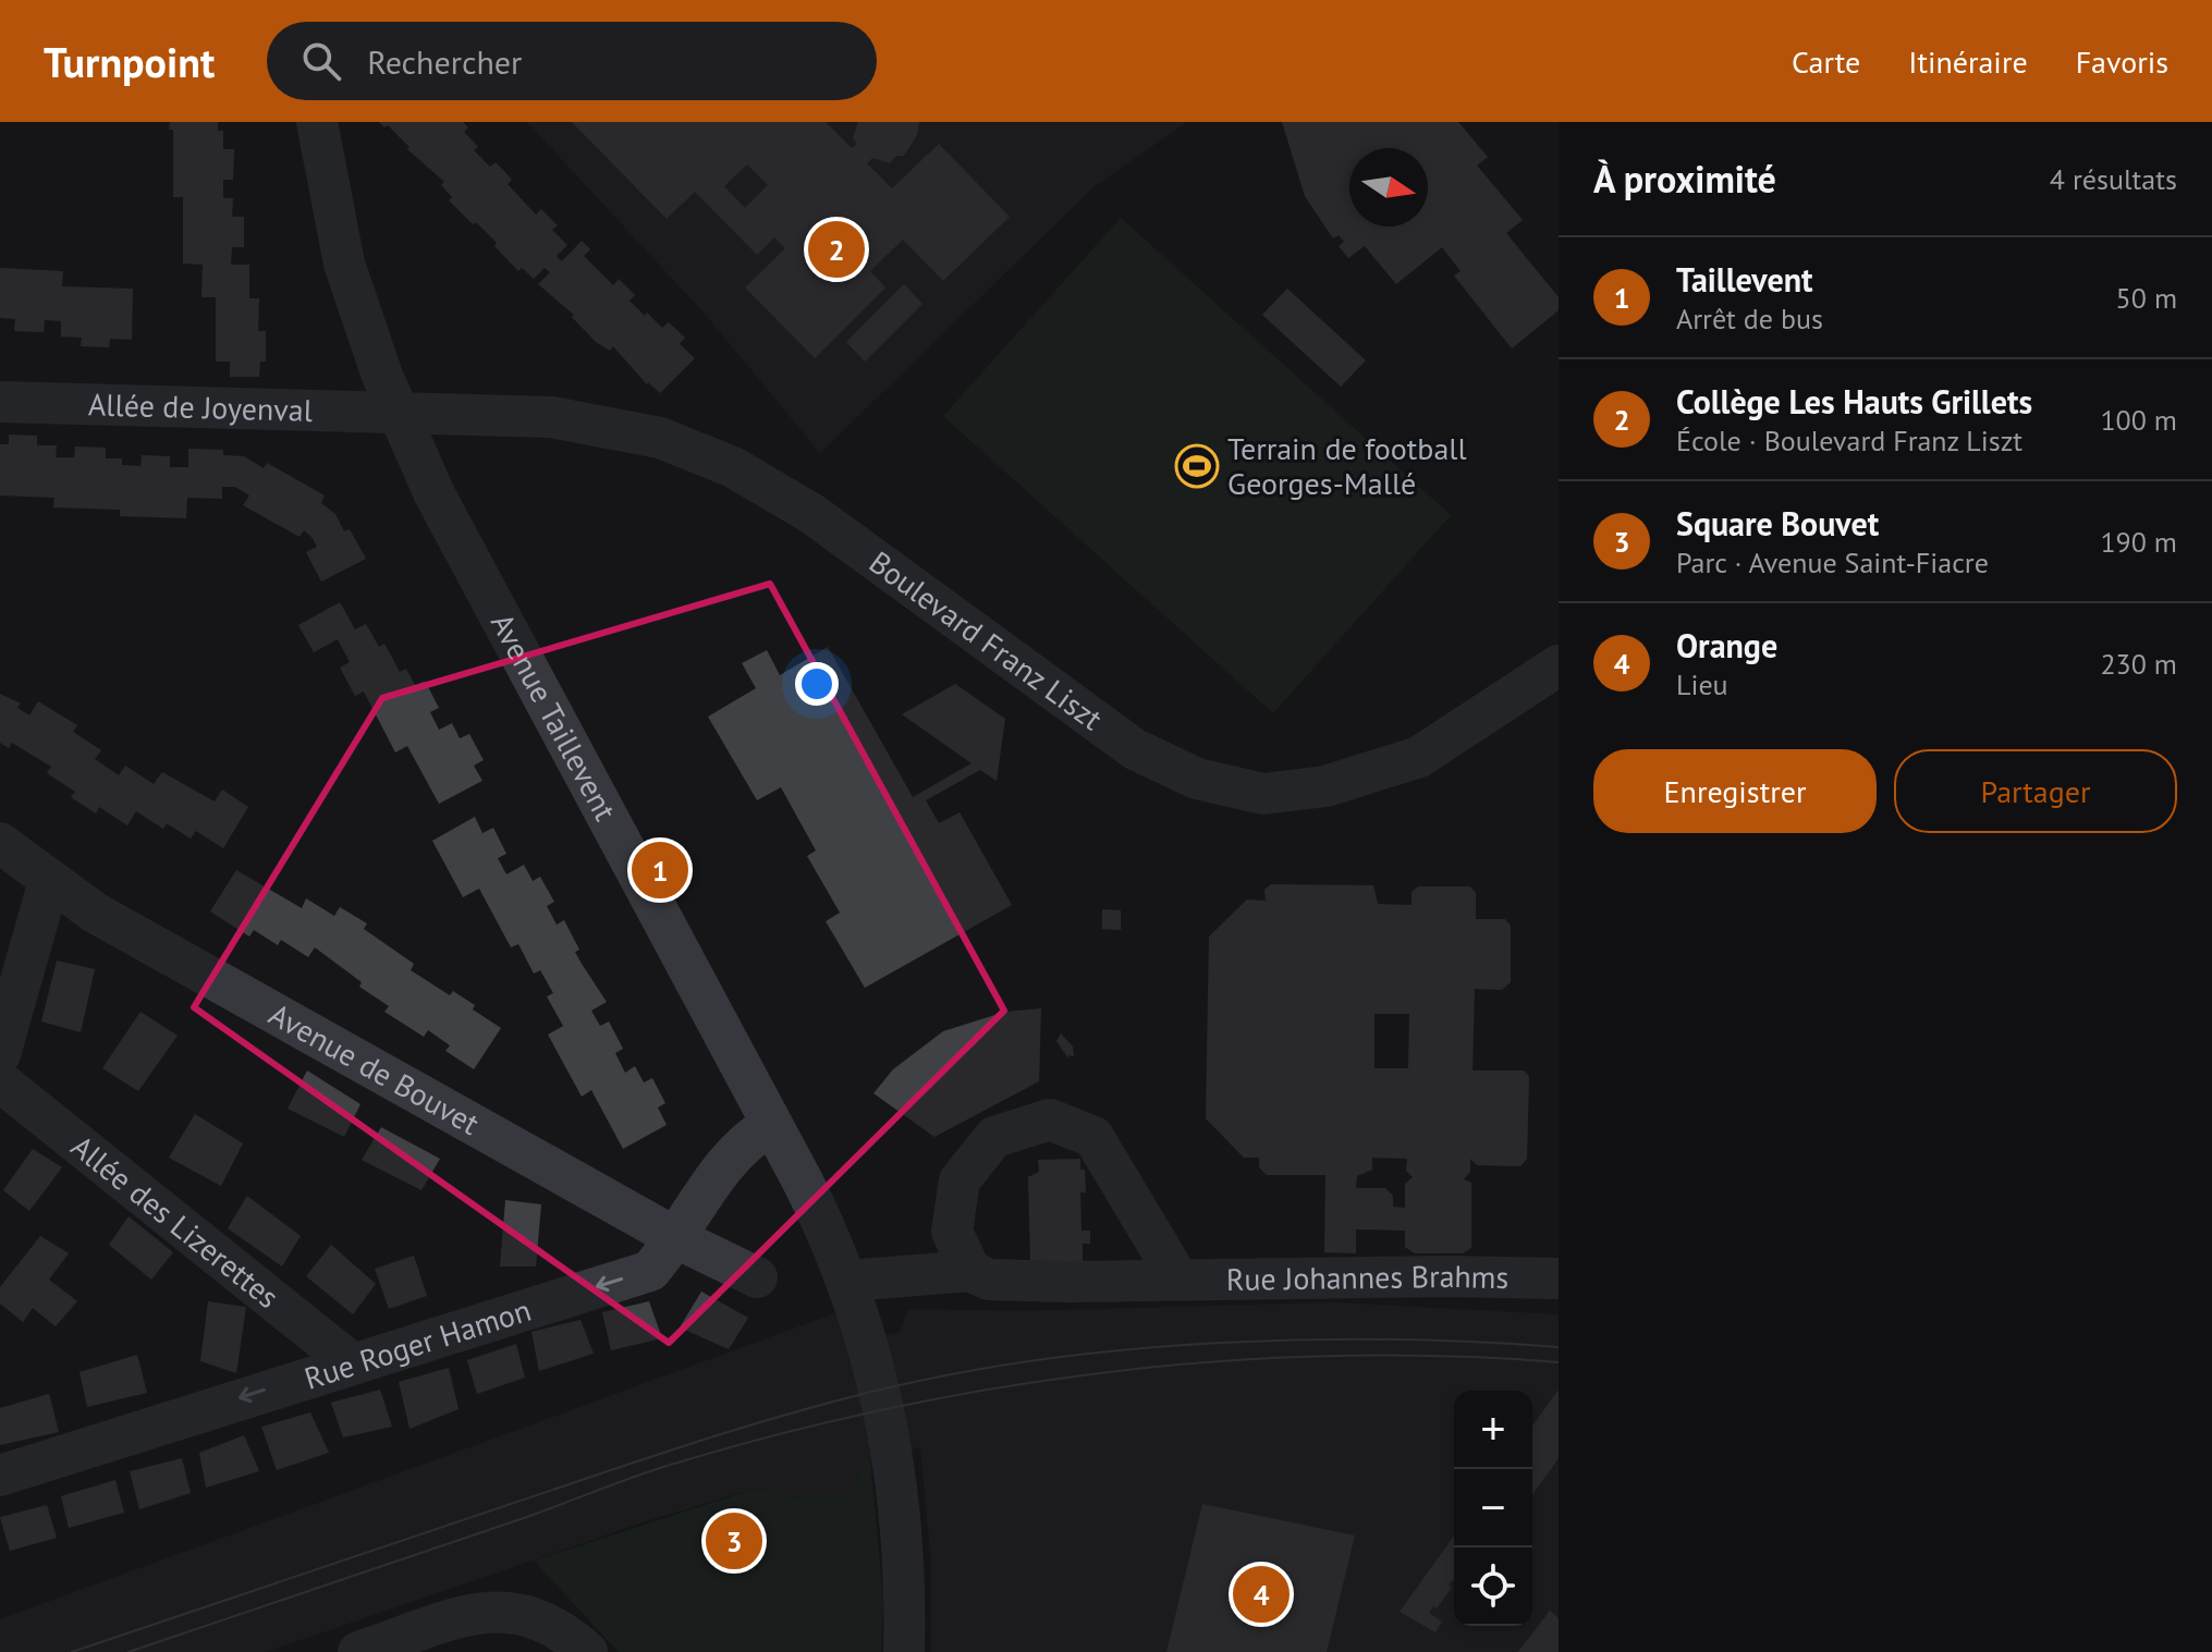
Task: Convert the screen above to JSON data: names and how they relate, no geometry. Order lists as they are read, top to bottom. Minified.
{"streets":{"street":["Allée de Joyenval","Boulevard Franz Liszt","Avenue Taillevent","Avenue de Bouvet","Allée des Lizerettes","Rue Johannes Brahms","Rue Roger Hamon"]},"crossings":[["Allée de Joyenval","Boulevard Franz Liszt"],["Allée de Joyenval","Avenue Taillevent"],["Boulevard Franz Liszt","Avenue Taillevent"],["Avenue Taillevent","Rue Johannes Brahms"],["Avenue Taillevent","Rue Roger Hamon"],["Avenue de Bouvet","Rue Roger Hamon"],["Allée des Lizerettes","Rue Roger Hamon"]],"one_way":["Rue Roger Hamon"],"places":{"sports":["Terrain de football Georges-Mallé"]},"north":"right","page":{"header":"Turnpoint","search":"Rechercher","nav":["Carte","Itinéraire","Favoris"],"heading":["À proximité","4 résultats"],"pins":["2","1","3","4"],"list":[{"mark":"1","name":"Taillevent","note":"Arrêt de bus","value":"50 m"},{"mark":"2","name":"Collège Les Hauts Grillets","note":"École · Boulevard Franz Liszt","value":"100 m"},{"mark":"3","name":"Square Bouvet","note":"Parc · Avenue Saint-Fiacre","value":"190 m"},{"mark":"4","name":"Orange","note":"Lieu","value":"230 m"}],"buttons":["Enregistrer","Partager"],"map_buttons":["+","−"]}}
